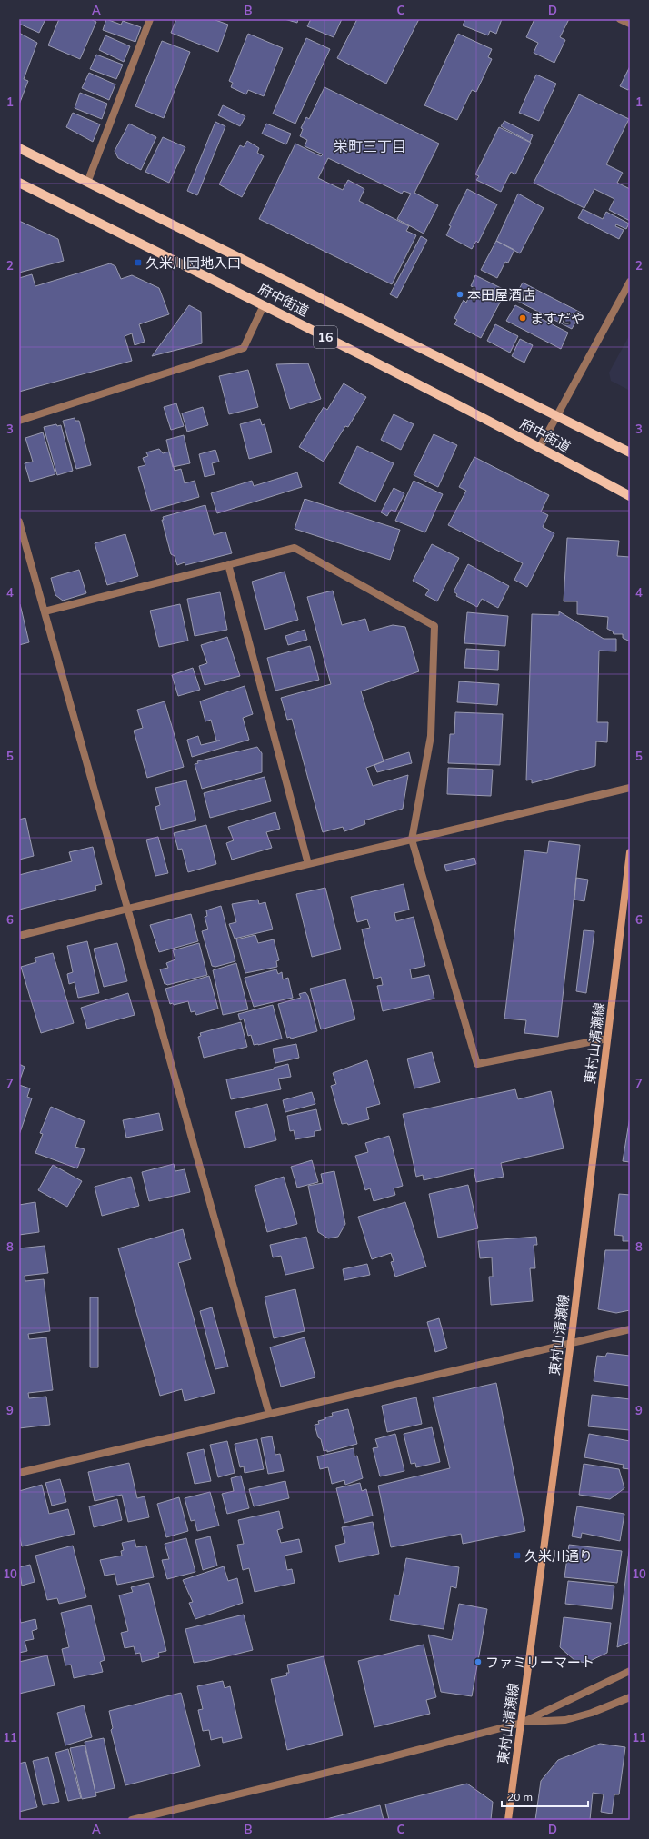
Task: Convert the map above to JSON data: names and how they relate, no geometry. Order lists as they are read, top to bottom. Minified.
{"streets":{"main road":["府中街道","16","東村山清瀬線"]},"districts":["栄町三丁目"],"places":{"transit":["久米川団地入口","久米川通り"],"other":["本田屋酒店","ますだや","ファミリーマート"]},"scale_bar":"20 m","grid":{"columns":["A","B","C","D"],"rows":["1","2","3","4","5","6","7","8","9","10","11"]}}
